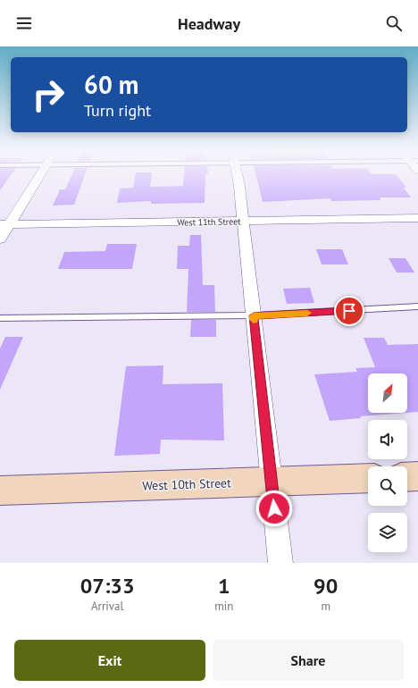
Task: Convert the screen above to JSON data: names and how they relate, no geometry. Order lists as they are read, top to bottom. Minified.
{"streets":{"street":["West 11th Street","West 10th Street"]},"north":"top right","page":{"header":"Headway","turn":["60 m","Turn right"],"eta":["07:33","Arrival","1","min","90","m"],"buttons":["Exit","Share"]}}
